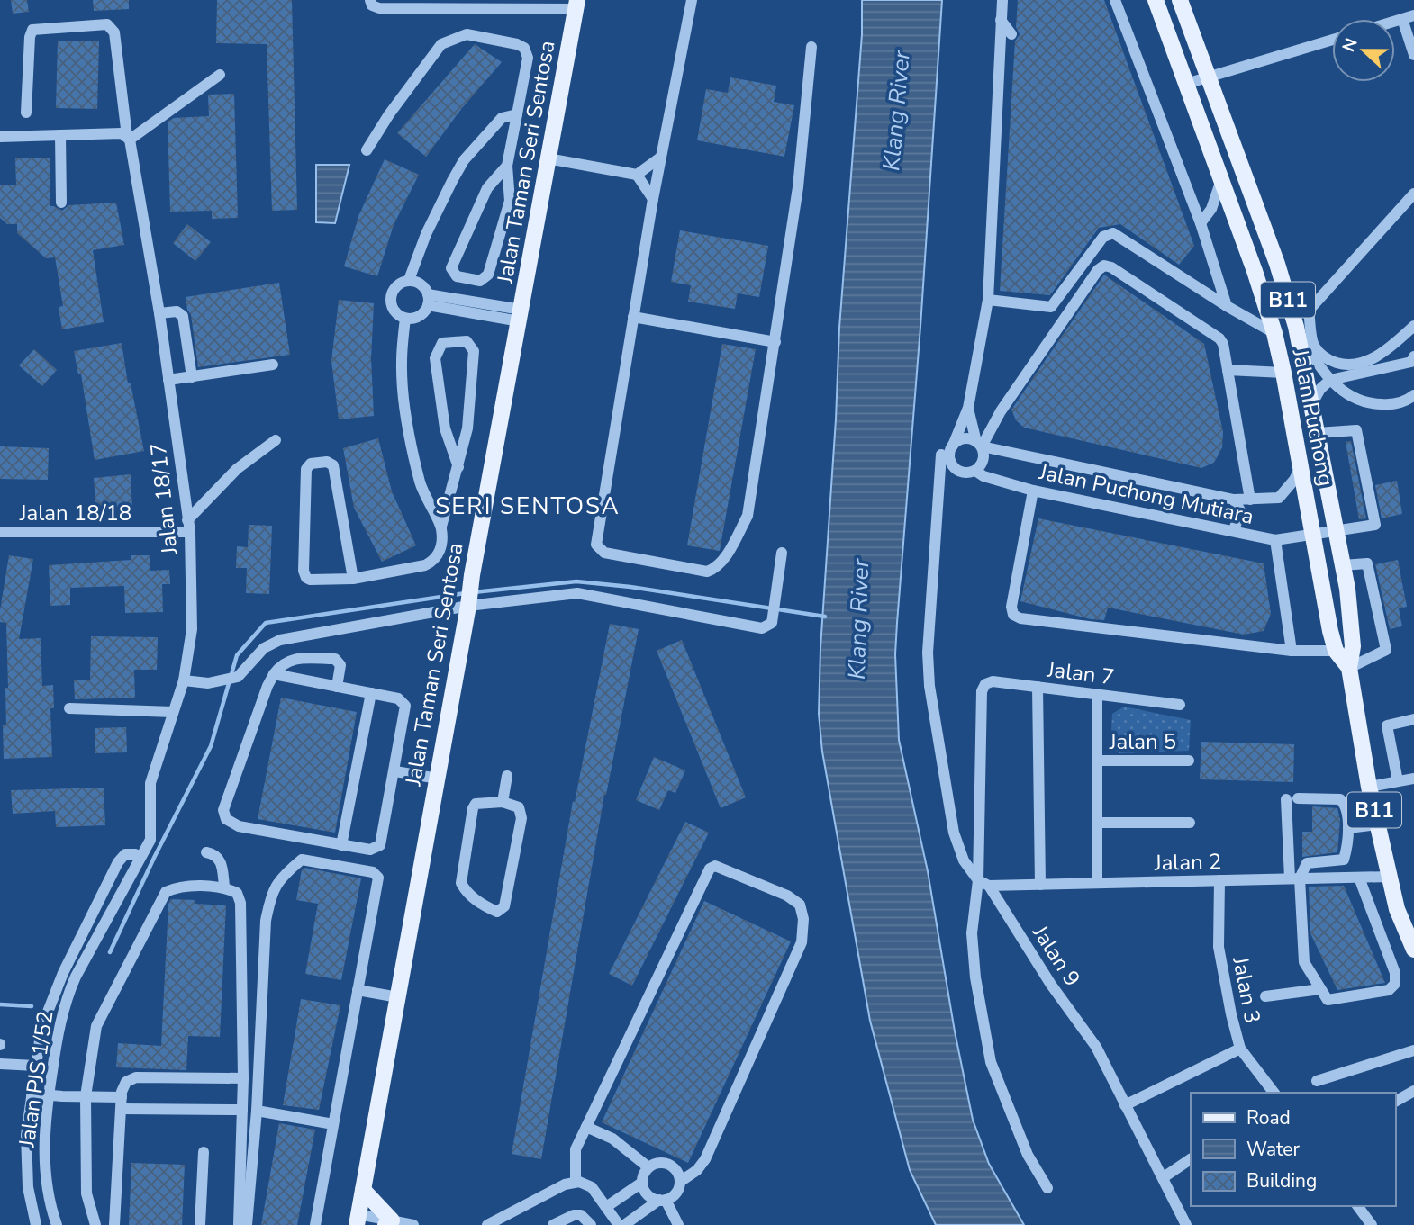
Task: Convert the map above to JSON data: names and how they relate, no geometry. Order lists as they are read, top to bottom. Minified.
{"streets":{"main road":["Jalan Taman Seri Sentosa","B11","Jalan Puchong"],"street":["Jalan Puchong Mutiara","Jalan 18/17","Jalan 18/18","Jalan 7","Jalan 5","Jalan 2","Jalan 9","Jalan 3","Jalan PJS 1/52"]},"crossings":[["Jalan Puchong","Jalan Puchong Mutiara"],["Jalan Puchong","Jalan 2"],["Jalan 18/17","Jalan 18/18"],["Jalan 18/17","Jalan PJS 1/52"],["Jalan 7","Jalan 2"],["Jalan 7","Jalan 9"],["Jalan 2","Jalan 9"],["Jalan 2","Jalan 3"]],"districts":["SERI SENTOSA"],"water":["Klang River"],"legend":["Road","Water","Building"],"north":"left"}
